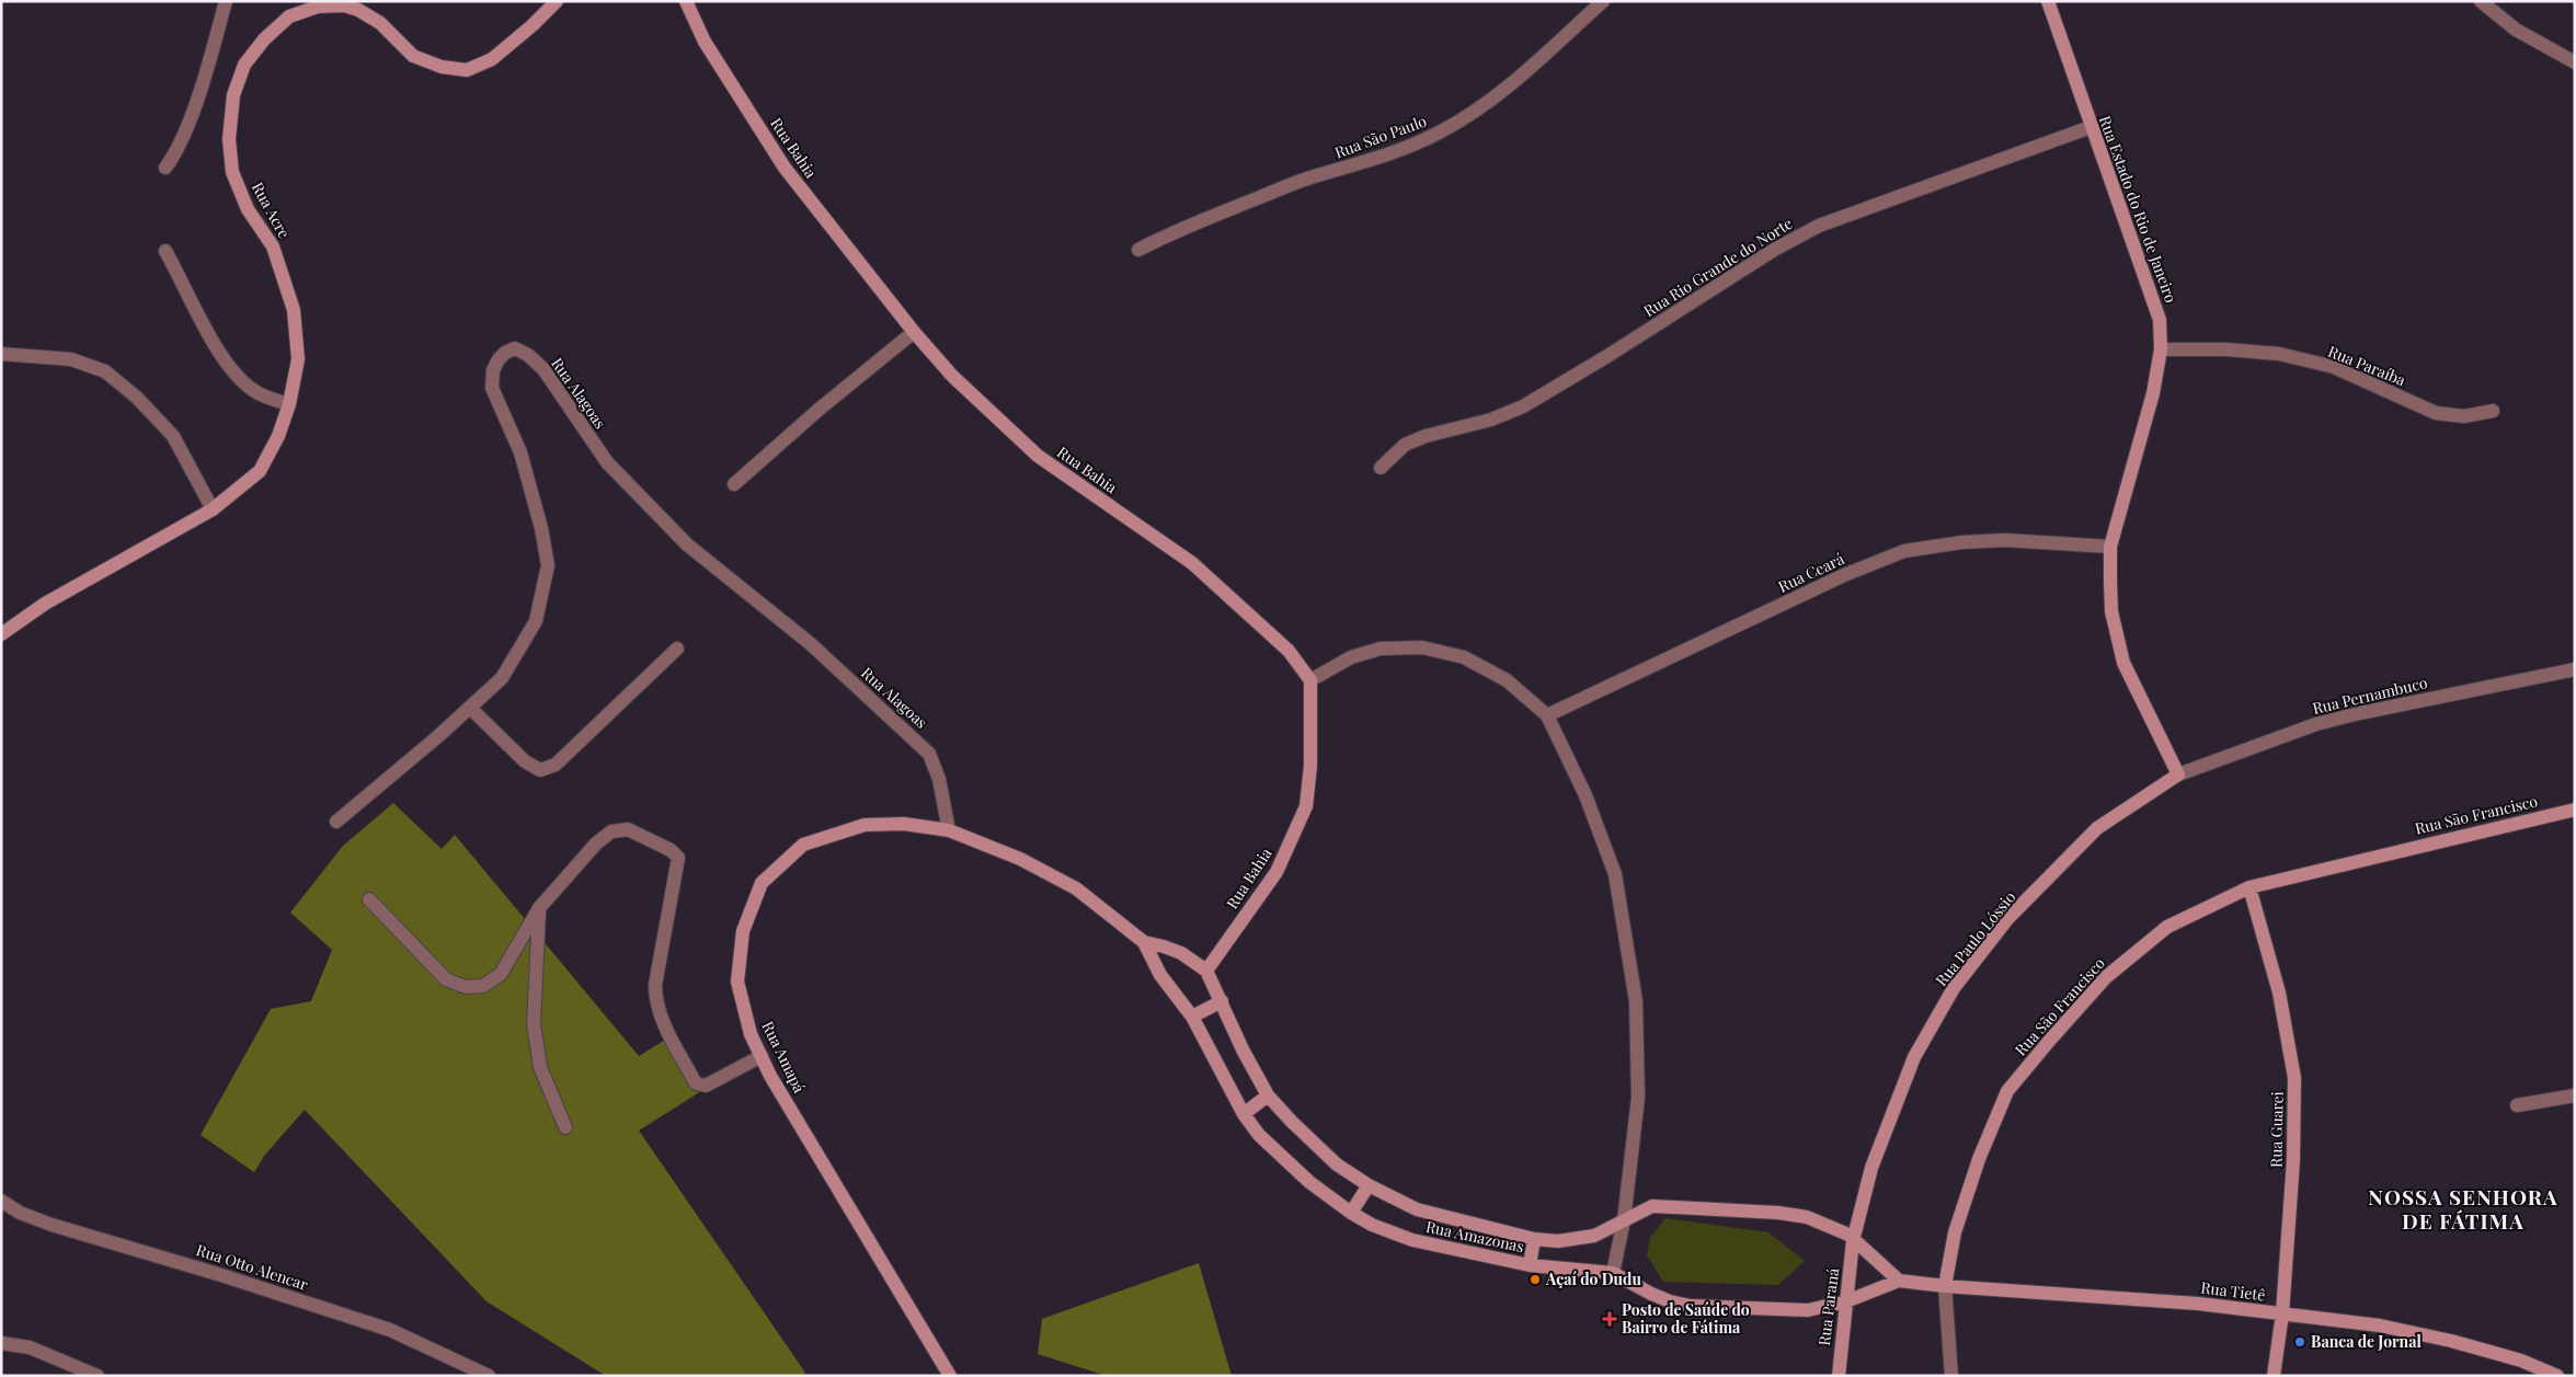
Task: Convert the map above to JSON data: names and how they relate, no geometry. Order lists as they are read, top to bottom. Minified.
{"streets":{"street":["Rua São Paulo","Rua Bahia","Rua Estado do Rio de Janeiro","Rua Acre","Rua Rio Grande do Norte","Rua Paraíba","Rua Alagoas","Rua Ceará","Rua Pernambuco","Rua São Francisco","Rua Paulo Lóssio","Rua Amapá","Rua Guarei","Rua Amazonas","Rua Otto Alencar","Rua Tietê","Rua Paraná"]},"crossings":[["Rua Bahia","Rua Amapá"],["Rua Estado do Rio de Janeiro","Rua Rio Grande do Norte"],["Rua Estado do Rio de Janeiro","Rua Paraíba"],["Rua Estado do Rio de Janeiro","Rua Ceará"],["Rua Estado do Rio de Janeiro","Rua Pernambuco"],["Rua Estado do Rio de Janeiro","Rua Paulo Lóssio"],["Rua Alagoas","Rua Amapá"],["Rua Pernambuco","Rua Paulo Lóssio"],["Rua São Francisco","Rua Guarei"],["Rua São Francisco","Rua Tietê"],["Rua Paulo Lóssio","Rua Amazonas"],["Rua Paulo Lóssio","Rua Paraná"],["Rua Amapá","Rua Amazonas"],["Rua Guarei","Rua Tietê"],["Rua Amazonas","Rua Tietê"],["Rua Amazonas","Rua Paraná"],["Rua Tietê","Rua Paraná"]],"districts":["NOSSA SENHORA DE FÁTIMA"],"places":{"other":["Açaí do Dudu","Banca de Jornal"],"health":["Posto de Saúde do Bairro de Fátima"]}}
